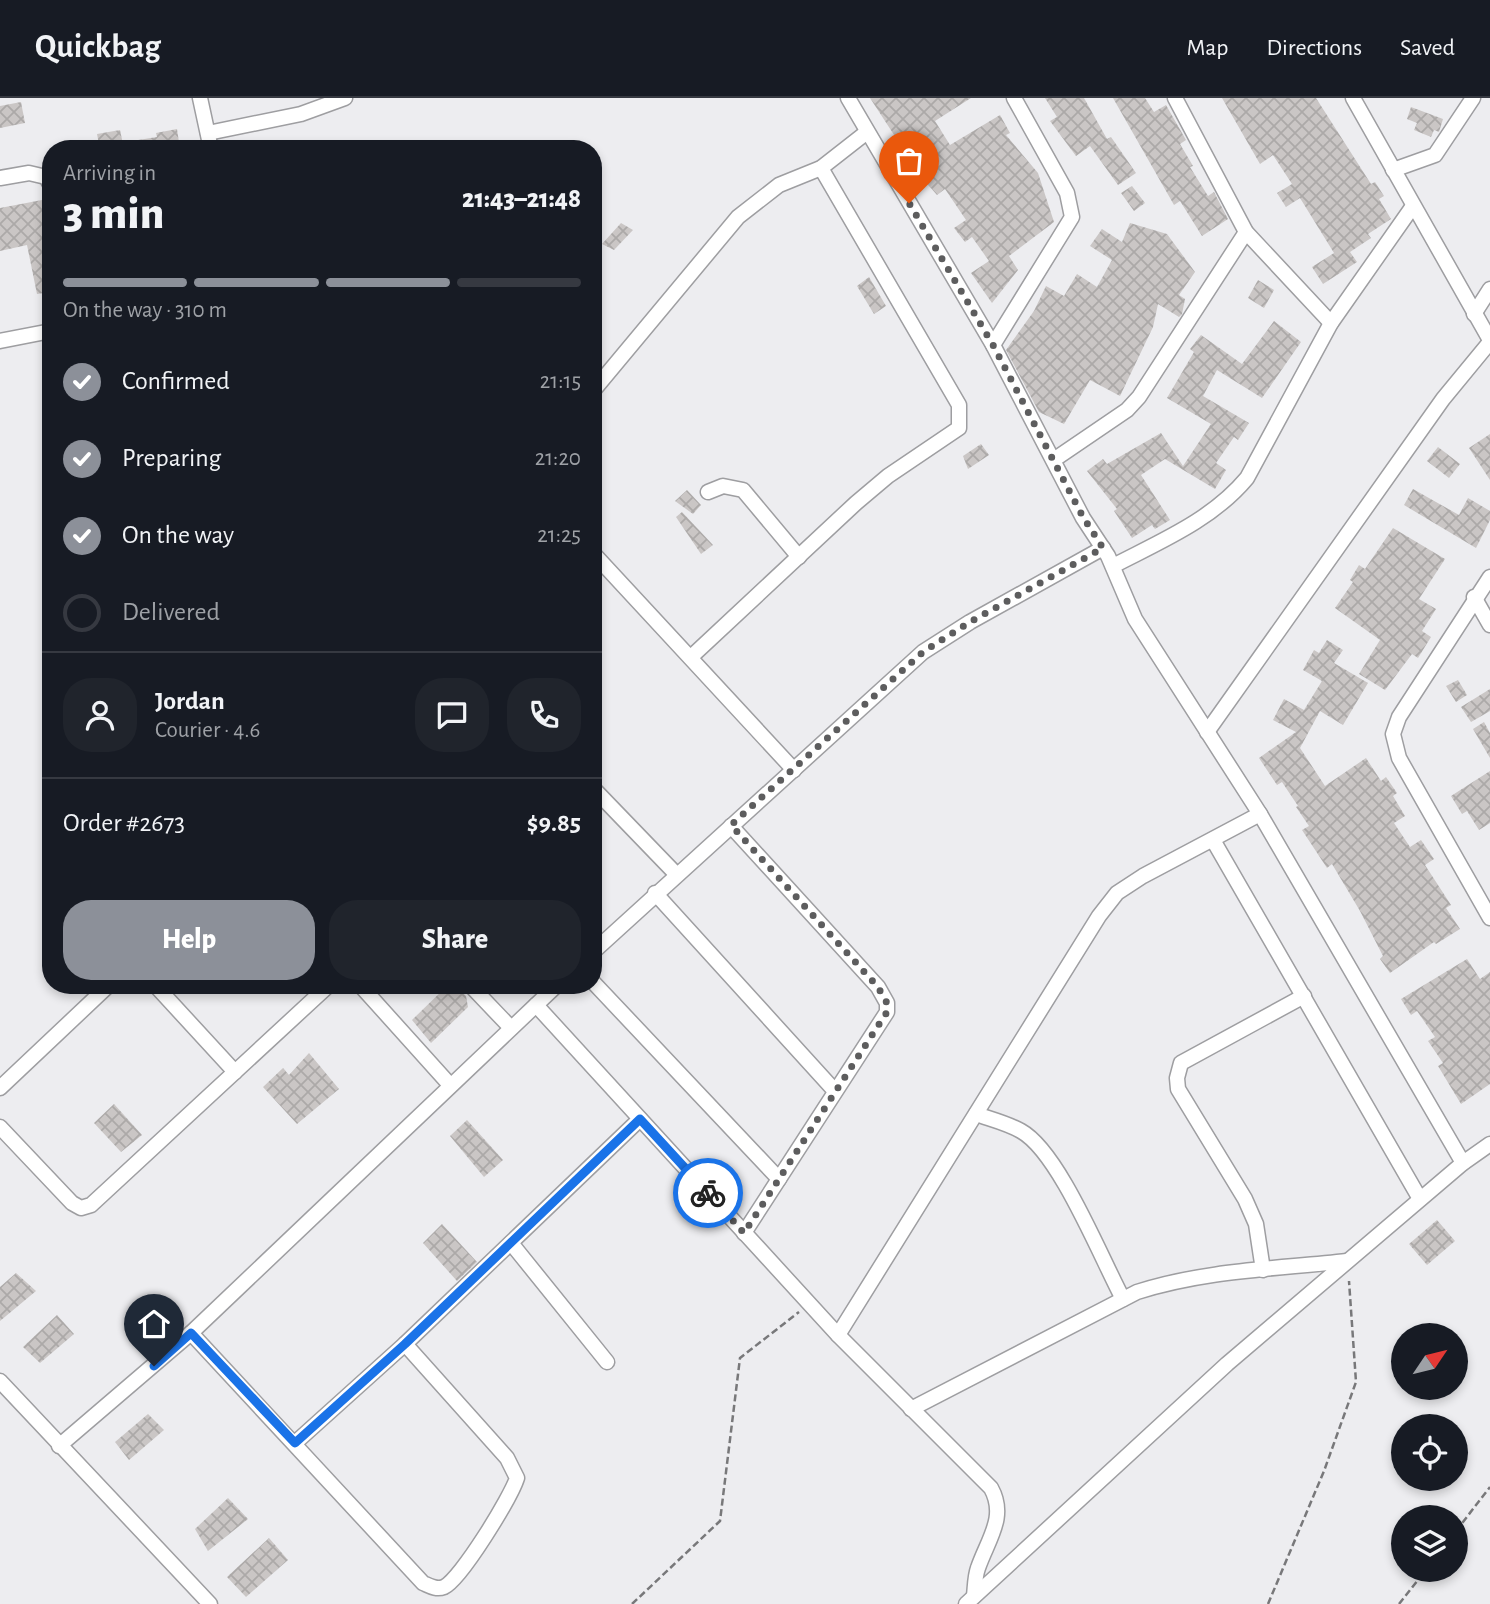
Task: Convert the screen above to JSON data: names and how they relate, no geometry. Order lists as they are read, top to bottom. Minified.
{"north":"top right","page":{"header":"Quickbag","nav":["Map","Directions","Saved"],"heading":["3 min","Arriving in","21:43–21:48"],"panel":["Jordan","Courier · 4.6","Order #2673","$9.85"],"bar":"On the way · 310 m","list":[["Confirmed","21:15"],["Preparing","21:20"],["On the way","21:25"],"Delivered"],"buttons":["Help","Share"]}}
